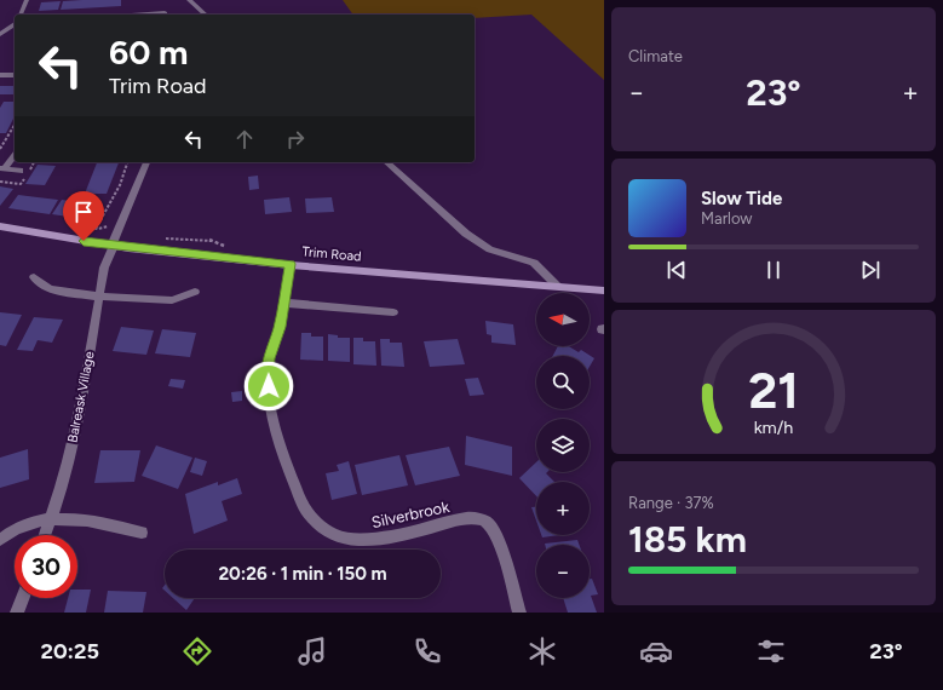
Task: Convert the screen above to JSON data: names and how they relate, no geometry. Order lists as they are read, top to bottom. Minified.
{"streets":{"main road":["Trim Road"],"street":["Balreask Village","Silverbrook"]},"crossings":[["Trim Road","Balreask Village"],["Trim Road","Silverbrook"]],"north":"left","page":{"tile":["Climate",["Range · 37%","185 km"]],"turn":["60 m","Trim Road"],"heat":["−","23°","+"],"song":["Slow Tide","Marlow"],"map_buttons":["+","−"],"limit":"30","trip":"20:26 · 1 min · 150 m","tabs":["20:25","23°"],"gauge":["21","km/h"]}}
